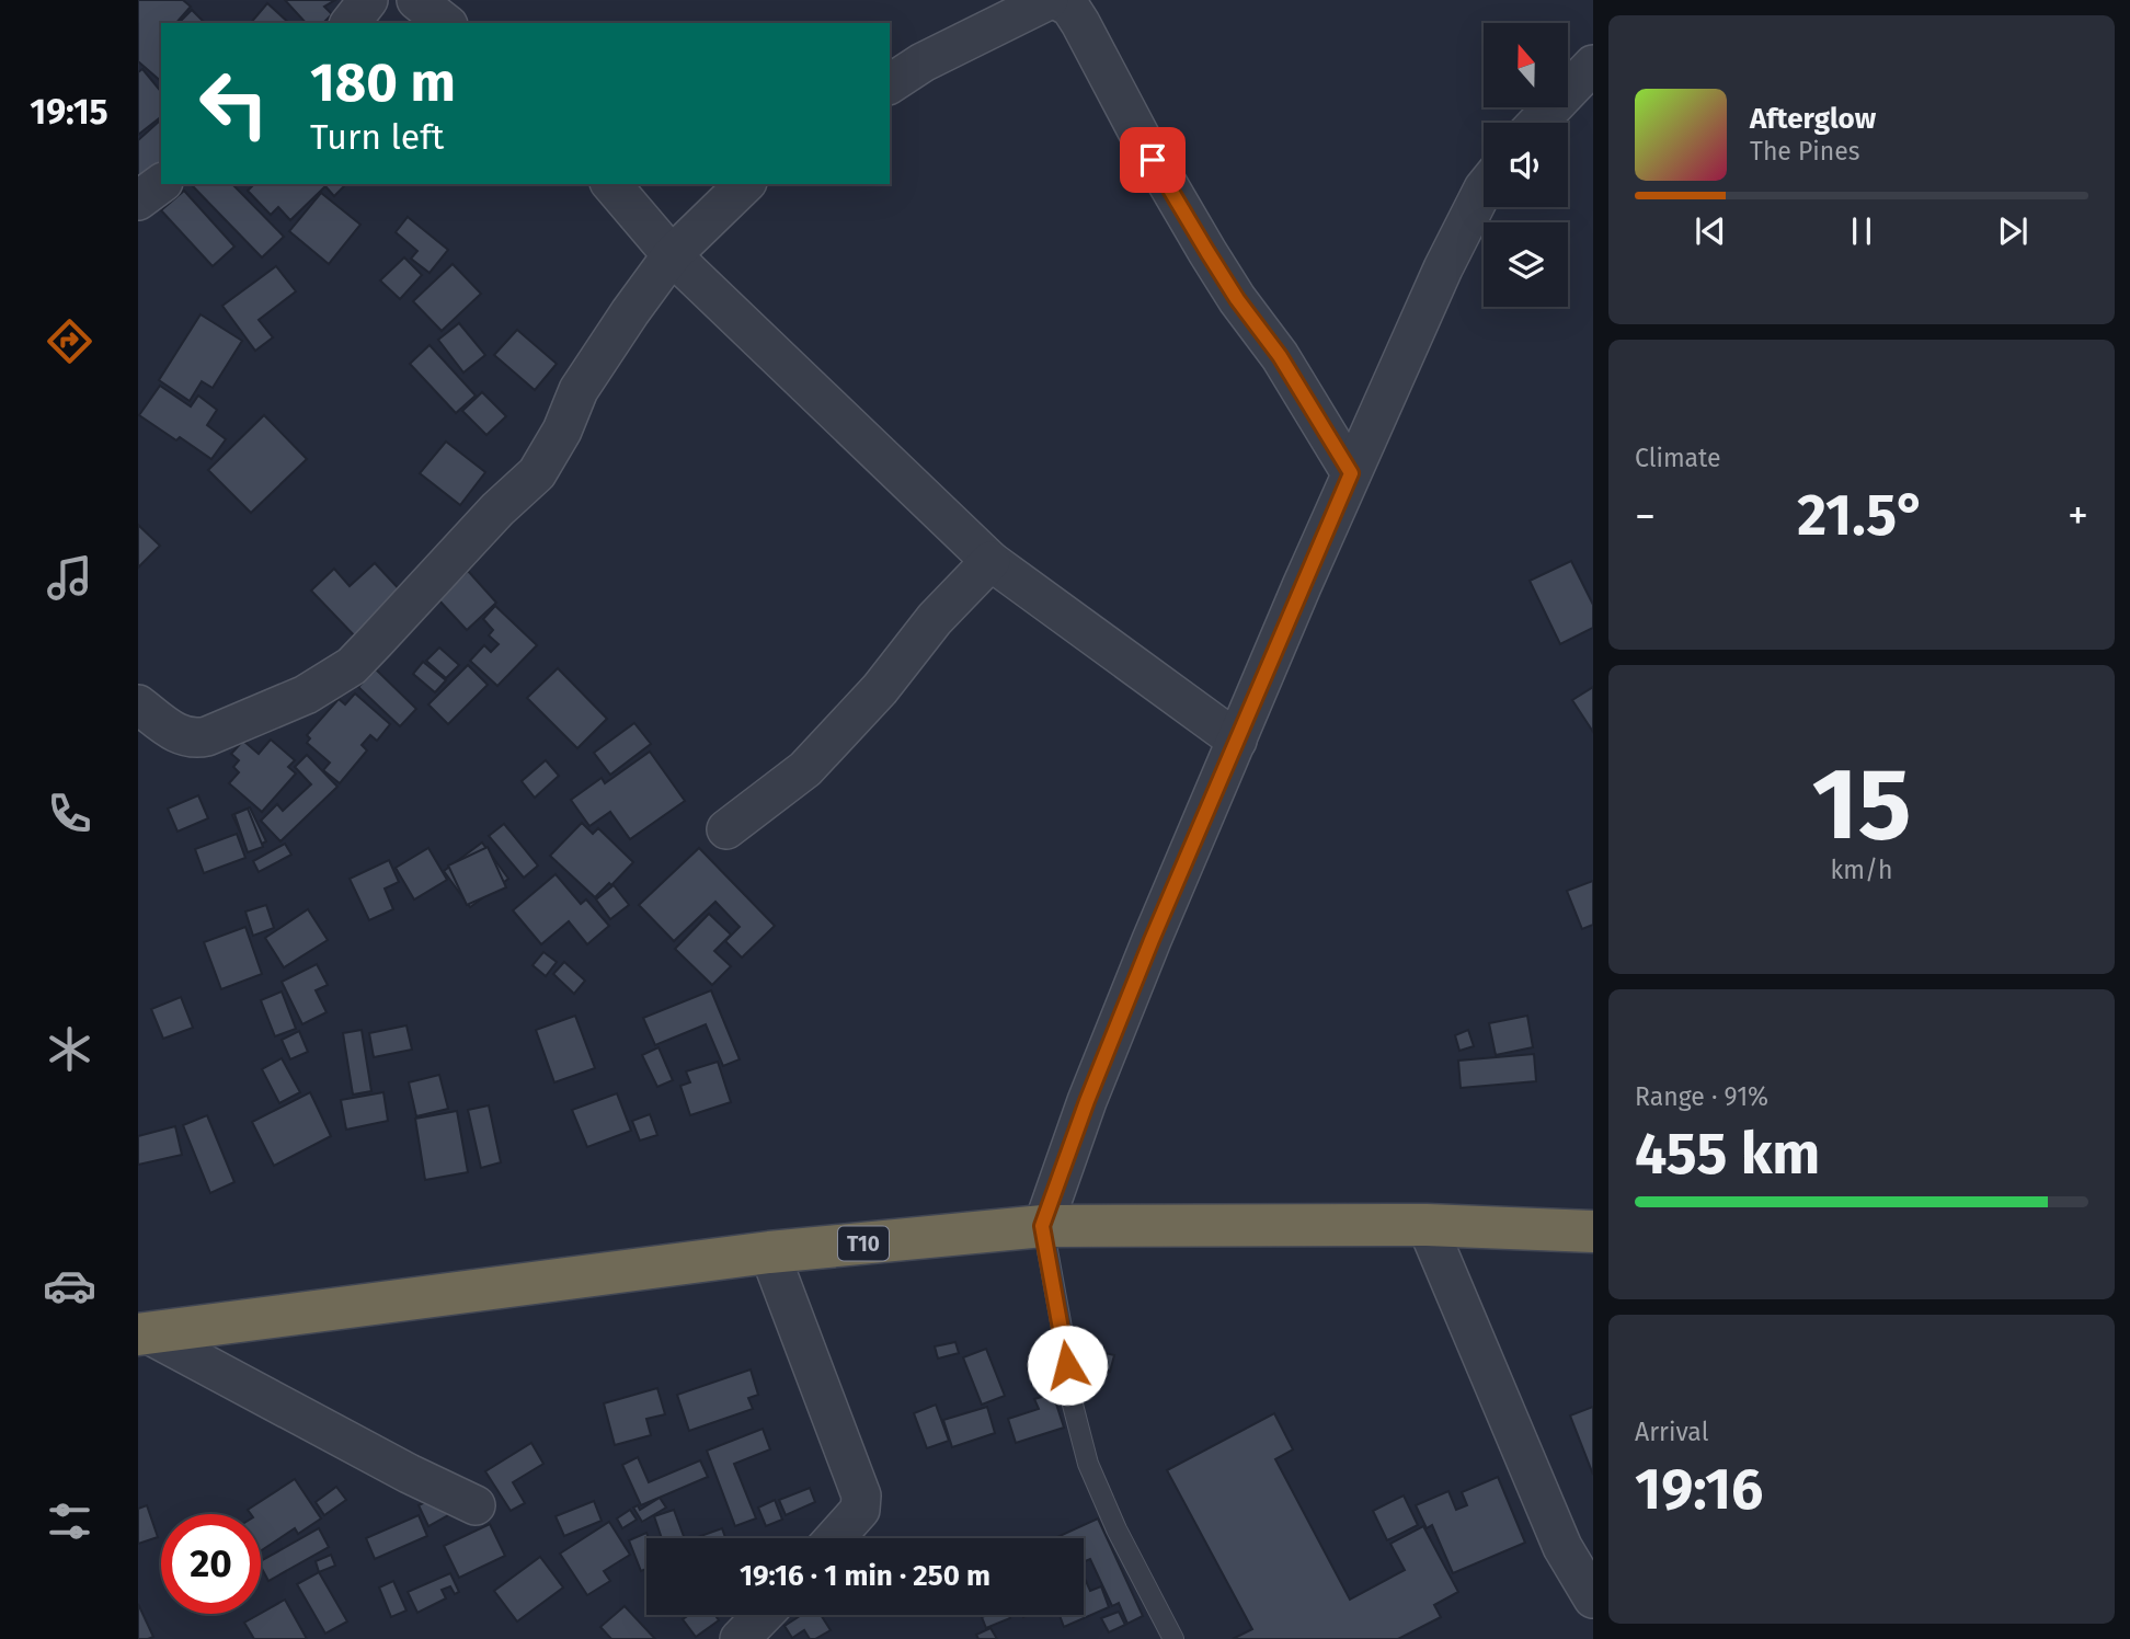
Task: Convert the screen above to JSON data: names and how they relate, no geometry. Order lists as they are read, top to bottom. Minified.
{"streets":{"highway":["T10"]},"north":"top","page":{"tabs":"19:15","turn":["180 m","Turn left"],"song":["Afterglow","The Pines"],"tile":["Climate",["15","km/h"],["Range · 91%","455 km"],["Arrival","19:16"]],"heat":["−","21.5°","+"],"limit":"20","trip":"19:16 · 1 min · 250 m"}}
